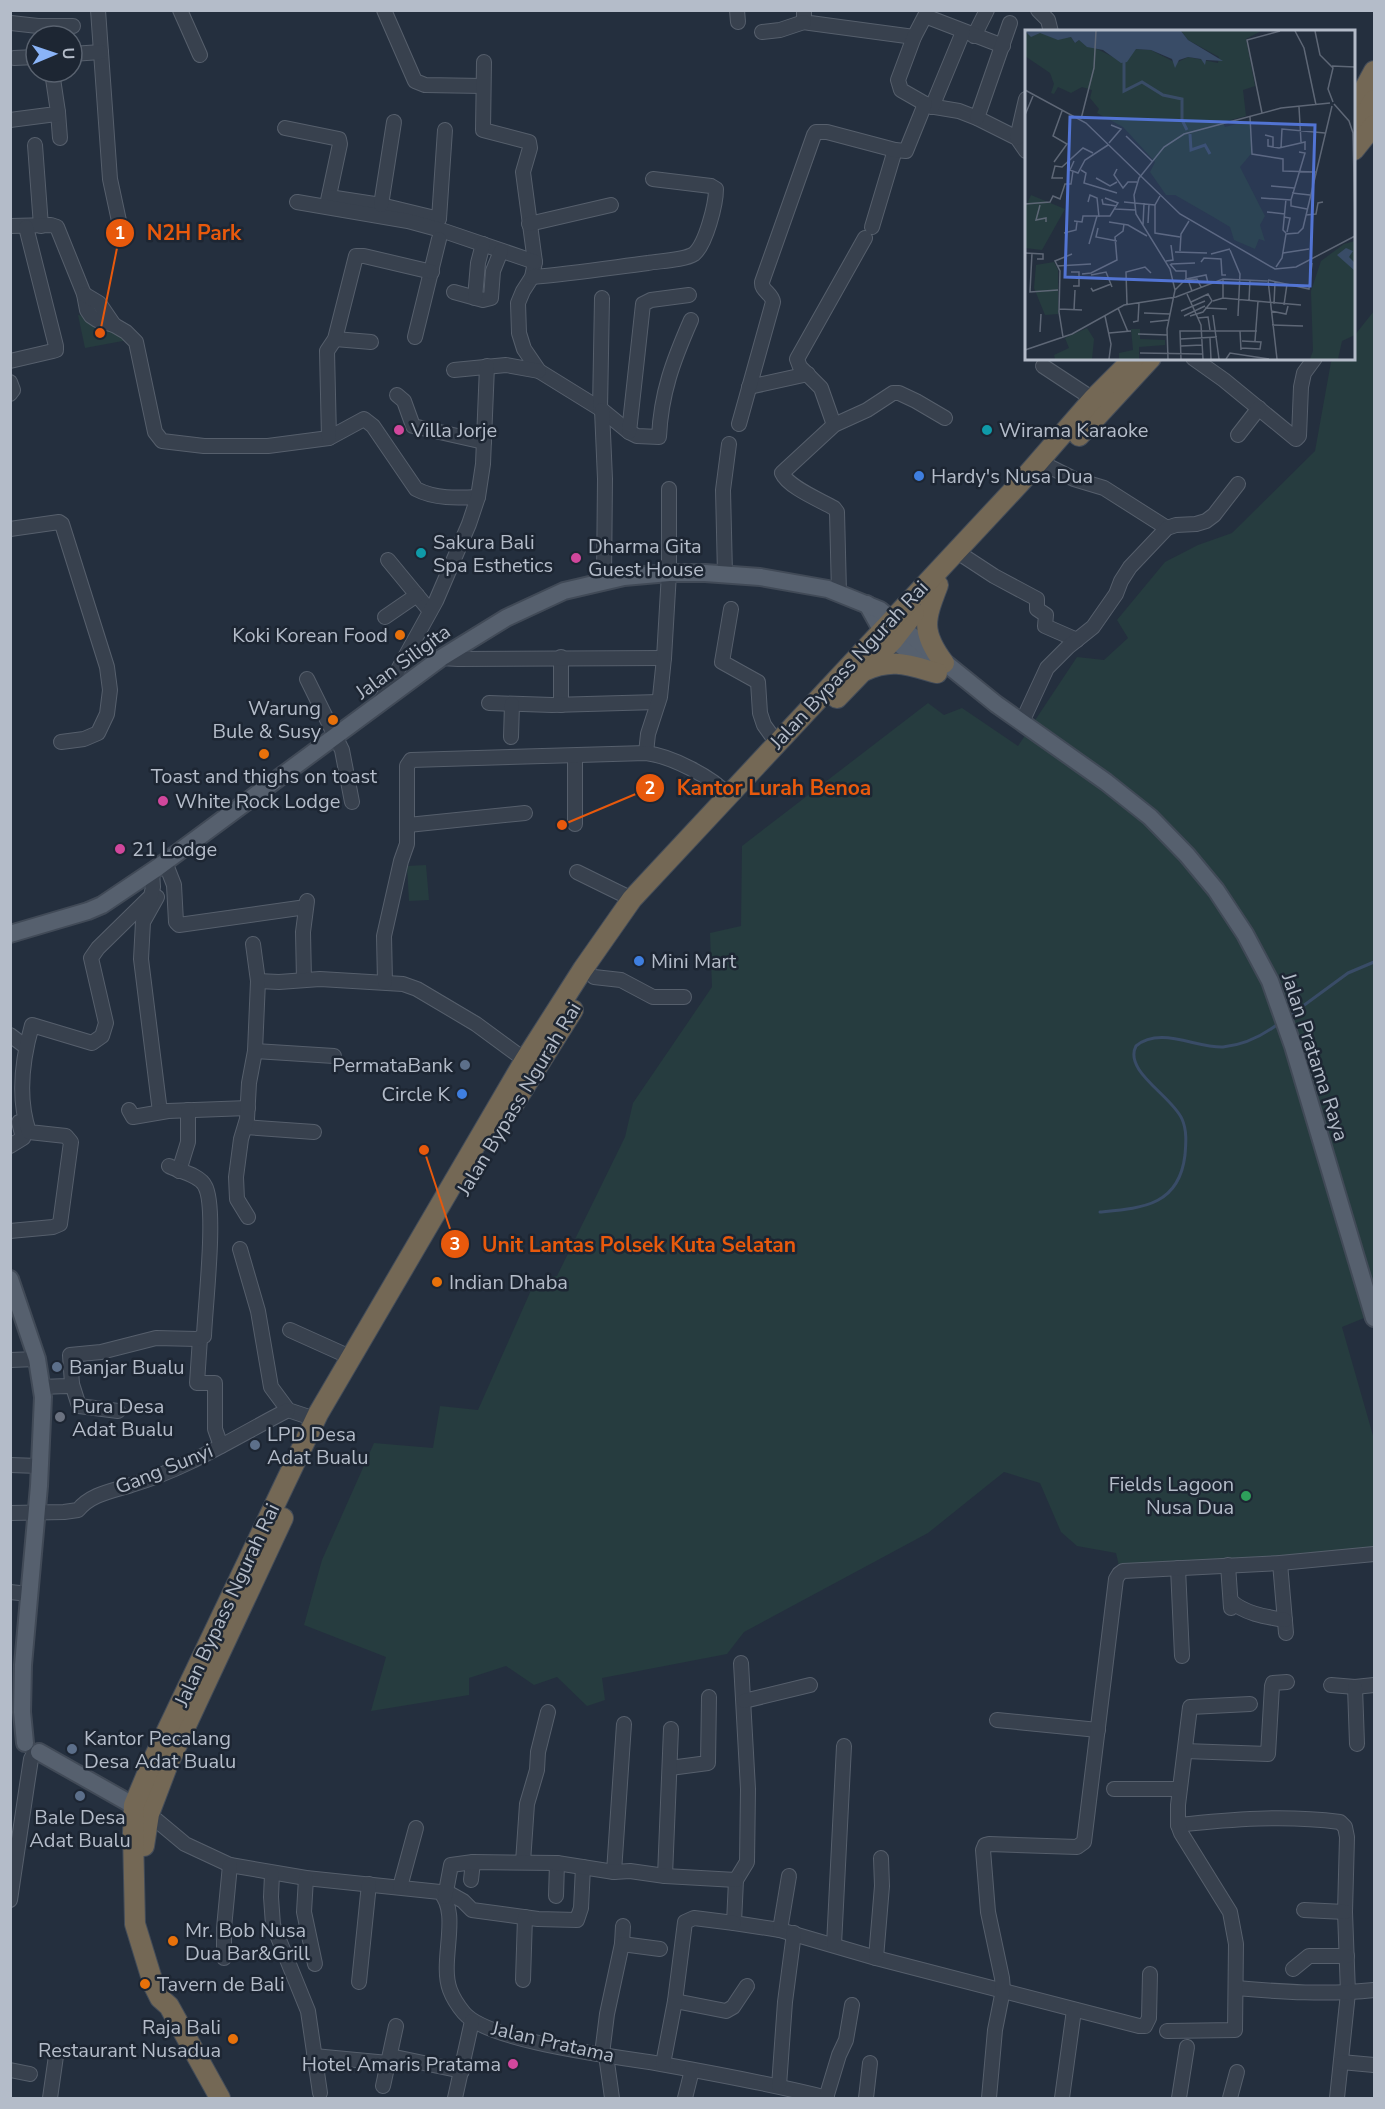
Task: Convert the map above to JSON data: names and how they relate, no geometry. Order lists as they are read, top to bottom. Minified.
{"streets":{"highway":["Jalan Bypass Ngurah Rai"],"main road":["Jalan Siligita","Jalan Pratama Raya"],"street":["Gang Sunyi","Jalan Pratama"]},"crossings":[["Jalan Siligita","Jalan Bypass Ngurah Rai"],["Jalan Siligita","Jalan Pratama Raya"],["Jalan Bypass Ngurah Rai","Jalan Pratama Raya"]],"places":["N2H Park","Villa Jorje","Wirama Karaoke","Hardy's Nusa Dua","Sakura Bali Spa Esthetics","Dharma Gita Guest House","Koki Korean Food","Warung Bule & Susy","Toast and thighs on toast","White Rock Lodge","Kantor Lurah Benoa","21 Lodge","Mini Mart","PermataBank","Circle K","Unit Lantas Polsek Kuta Selatan","Indian Dhaba","Banjar Bualu","Pura Desa Adat Bualu","LPD Desa Adat Bualu","Fields Lagoon Nusa Dua","Kantor Pecalang Desa Adat Bualu","Bale Desa Adat Bualu","Mr. Bob Nusa Dua Bar&Grill","Tavern de Bali","Raja Bali Restaurant Nusadua","Hotel Amaris Pratama"],"north":"right"}
